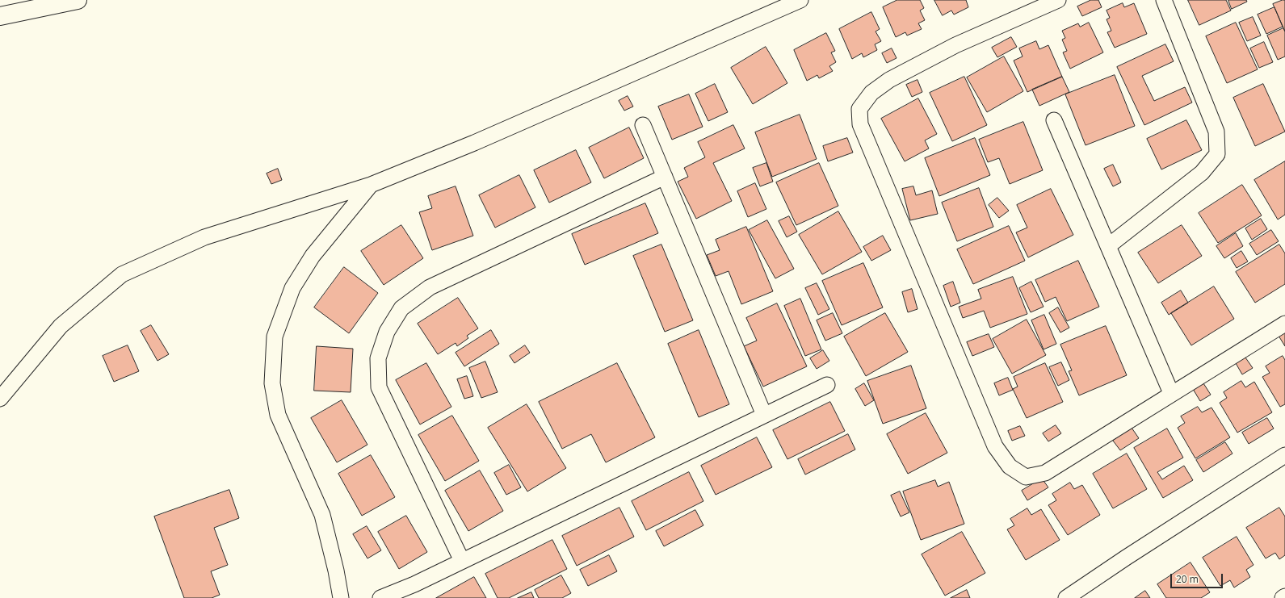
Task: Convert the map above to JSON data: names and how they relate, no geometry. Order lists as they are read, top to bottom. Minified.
{"scale_bar":"20 m"}
